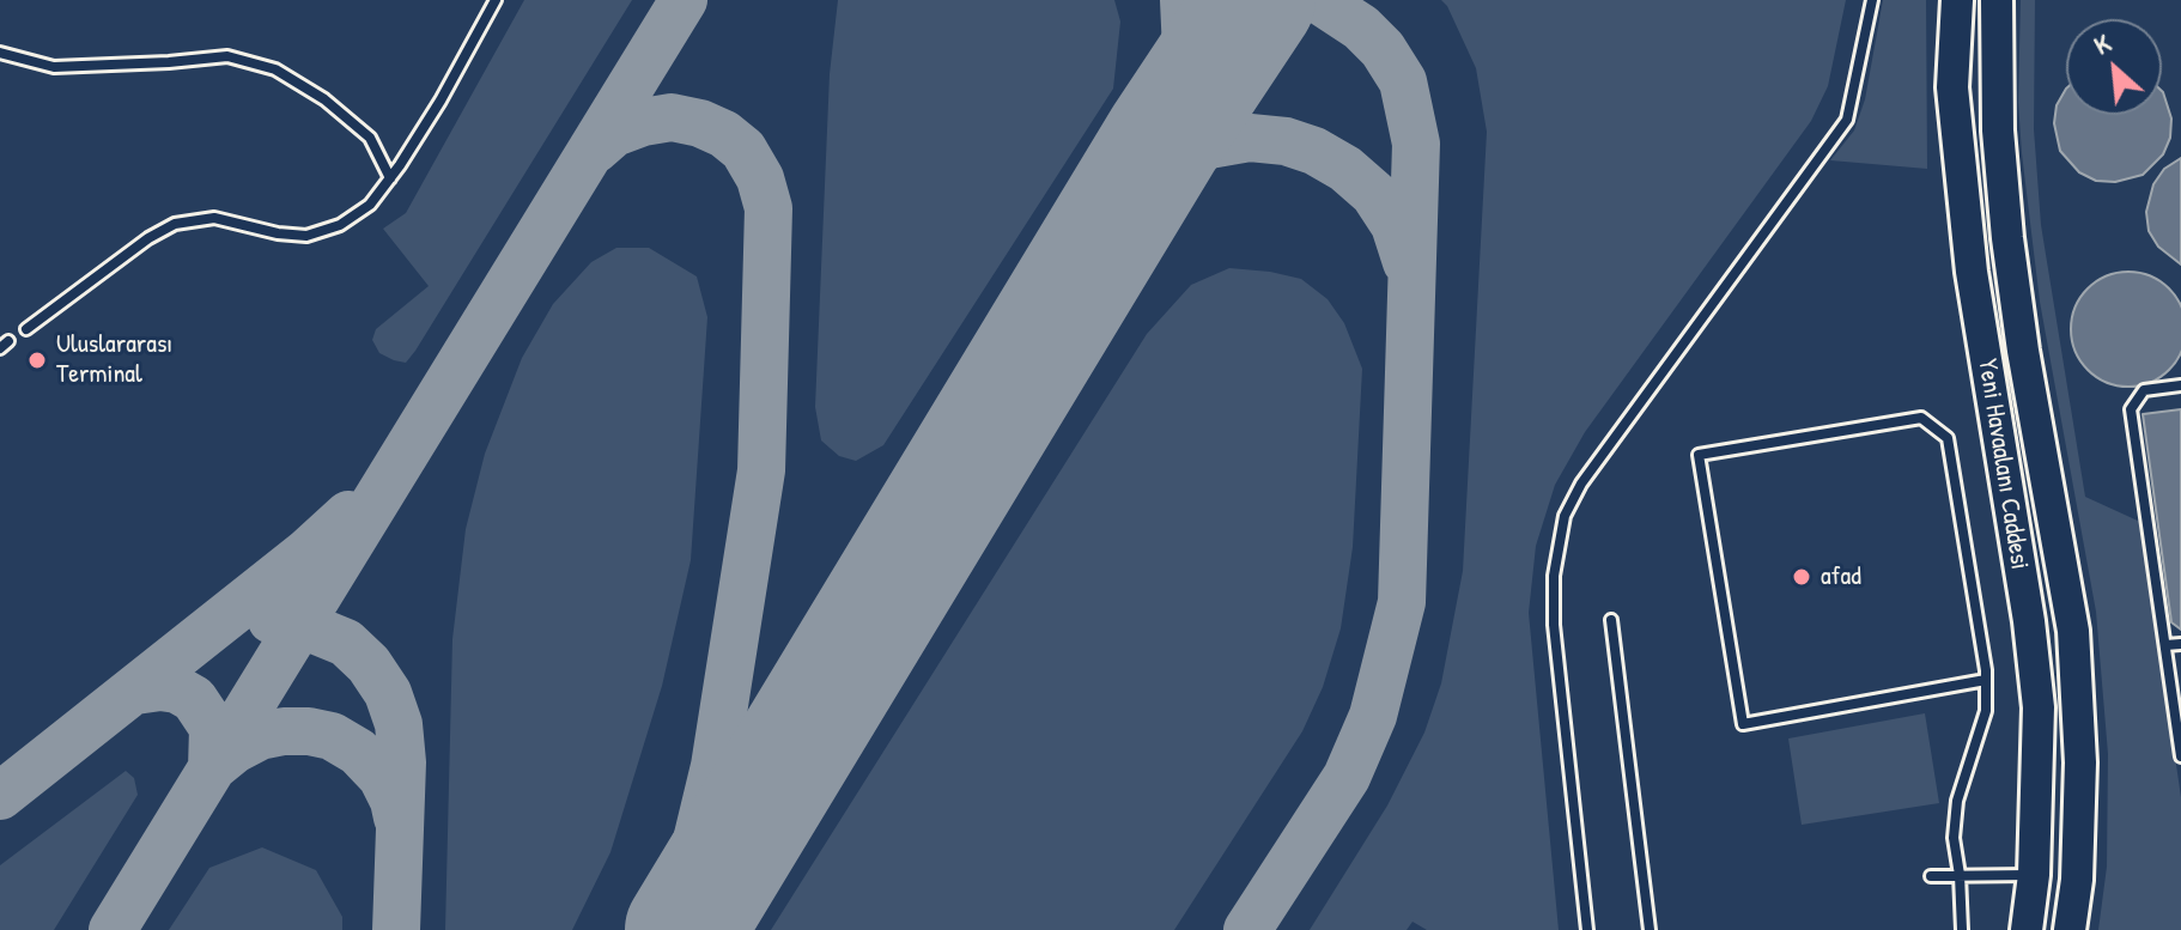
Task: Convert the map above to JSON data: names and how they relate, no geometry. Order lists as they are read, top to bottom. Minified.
{"streets":{"main road":["Yeni Havaalanı Caddesi"]},"places":["Uluslararası Terminal","afad"],"north":"top left"}
